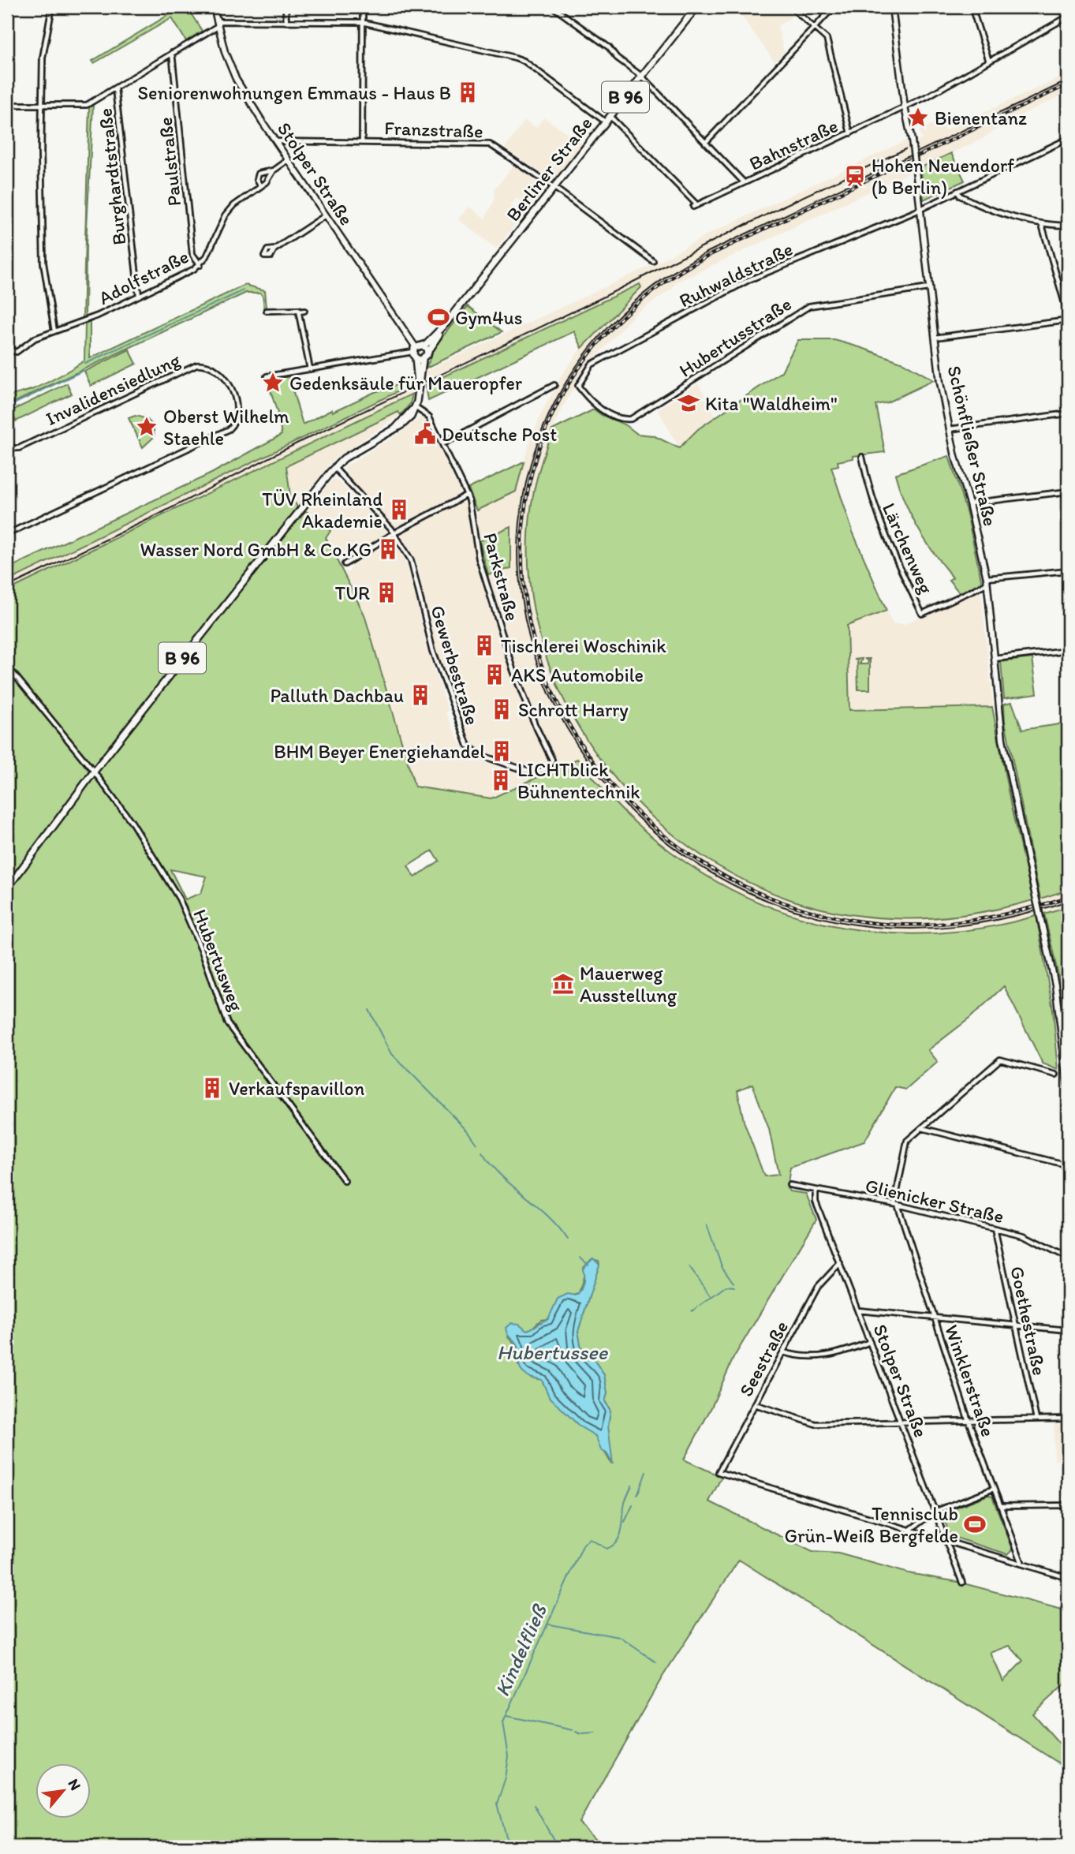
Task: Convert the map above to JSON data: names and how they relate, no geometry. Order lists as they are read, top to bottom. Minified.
{"streets":{"main road":["B 96","Berliner Straße","Stolper Straße","Schönfließer Straße"],"street":["Franzstraße","Bahnstraße","Paulstraße","Burghardtstraße","Ruhwaldstraße","Adolfstraße","Hubertusstraße","Invalidensiedlung","Lärchenweg","Parkstraße","Gewerbestraße","Hubertusweg","Glienicker Straße","Goethestraße","Seestraße","Winklerstraße"]},"crossings":[["B 96","Berliner Straße"],["B 96","Stolper Straße"],["B 96","Parkstraße"],["B 96","Gewerbestraße"],["B 96","Hubertusweg"],["Franzstraße","Berliner Straße"],["Franzstraße","Stolper Straße"],["Bahnstraße","Berliner Straße"],["Bahnstraße","Schönfließer Straße"],["Paulstraße","Adolfstraße"],["Berliner Straße","Stolper Straße"],["Stolper Straße","Glienicker Straße"],["Stolper Straße","Seestraße"],["Burghardtstraße","Adolfstraße"],["Ruhwaldstraße","Hubertusstraße"],["Ruhwaldstraße","Schönfließer Straße"],["Hubertusstraße","Schönfließer Straße"],["Schönfließer Straße","Lärchenweg"],["Parkstraße","Gewerbestraße"],["Glienicker Straße","Goethestraße"],["Glienicker Straße","Winklerstraße"]],"water":["Hubertussee","Kindelfließ"],"places":{"building":["Seniorenwohnungen Emmaus - Haus B","TÜV Rheinland Akademie","Wasser Nord GmbH & Co.KG","TUR","Tischlerei Woschinik","AKS Automobile","Palluth Dachbau","Schrott Harry","BHM Beyer Energiehandel","LICHTblick Bühnentechnik","Verkaufspavillon"],"place":["Bienentanz","Gedenksäule für Maueropfer","Oberst Wilhelm Staehle"],"station":["Hohen Neuendorf (b Berlin)"],"sports":["Gym4us","Tennisclub Grün-Weiß Bergfelde"],"school or university":["Kita \"Waldheim\""],"public building":["Deutsche Post"],"museum":["Mauerweg Ausstellung"]},"north":"top right"}
